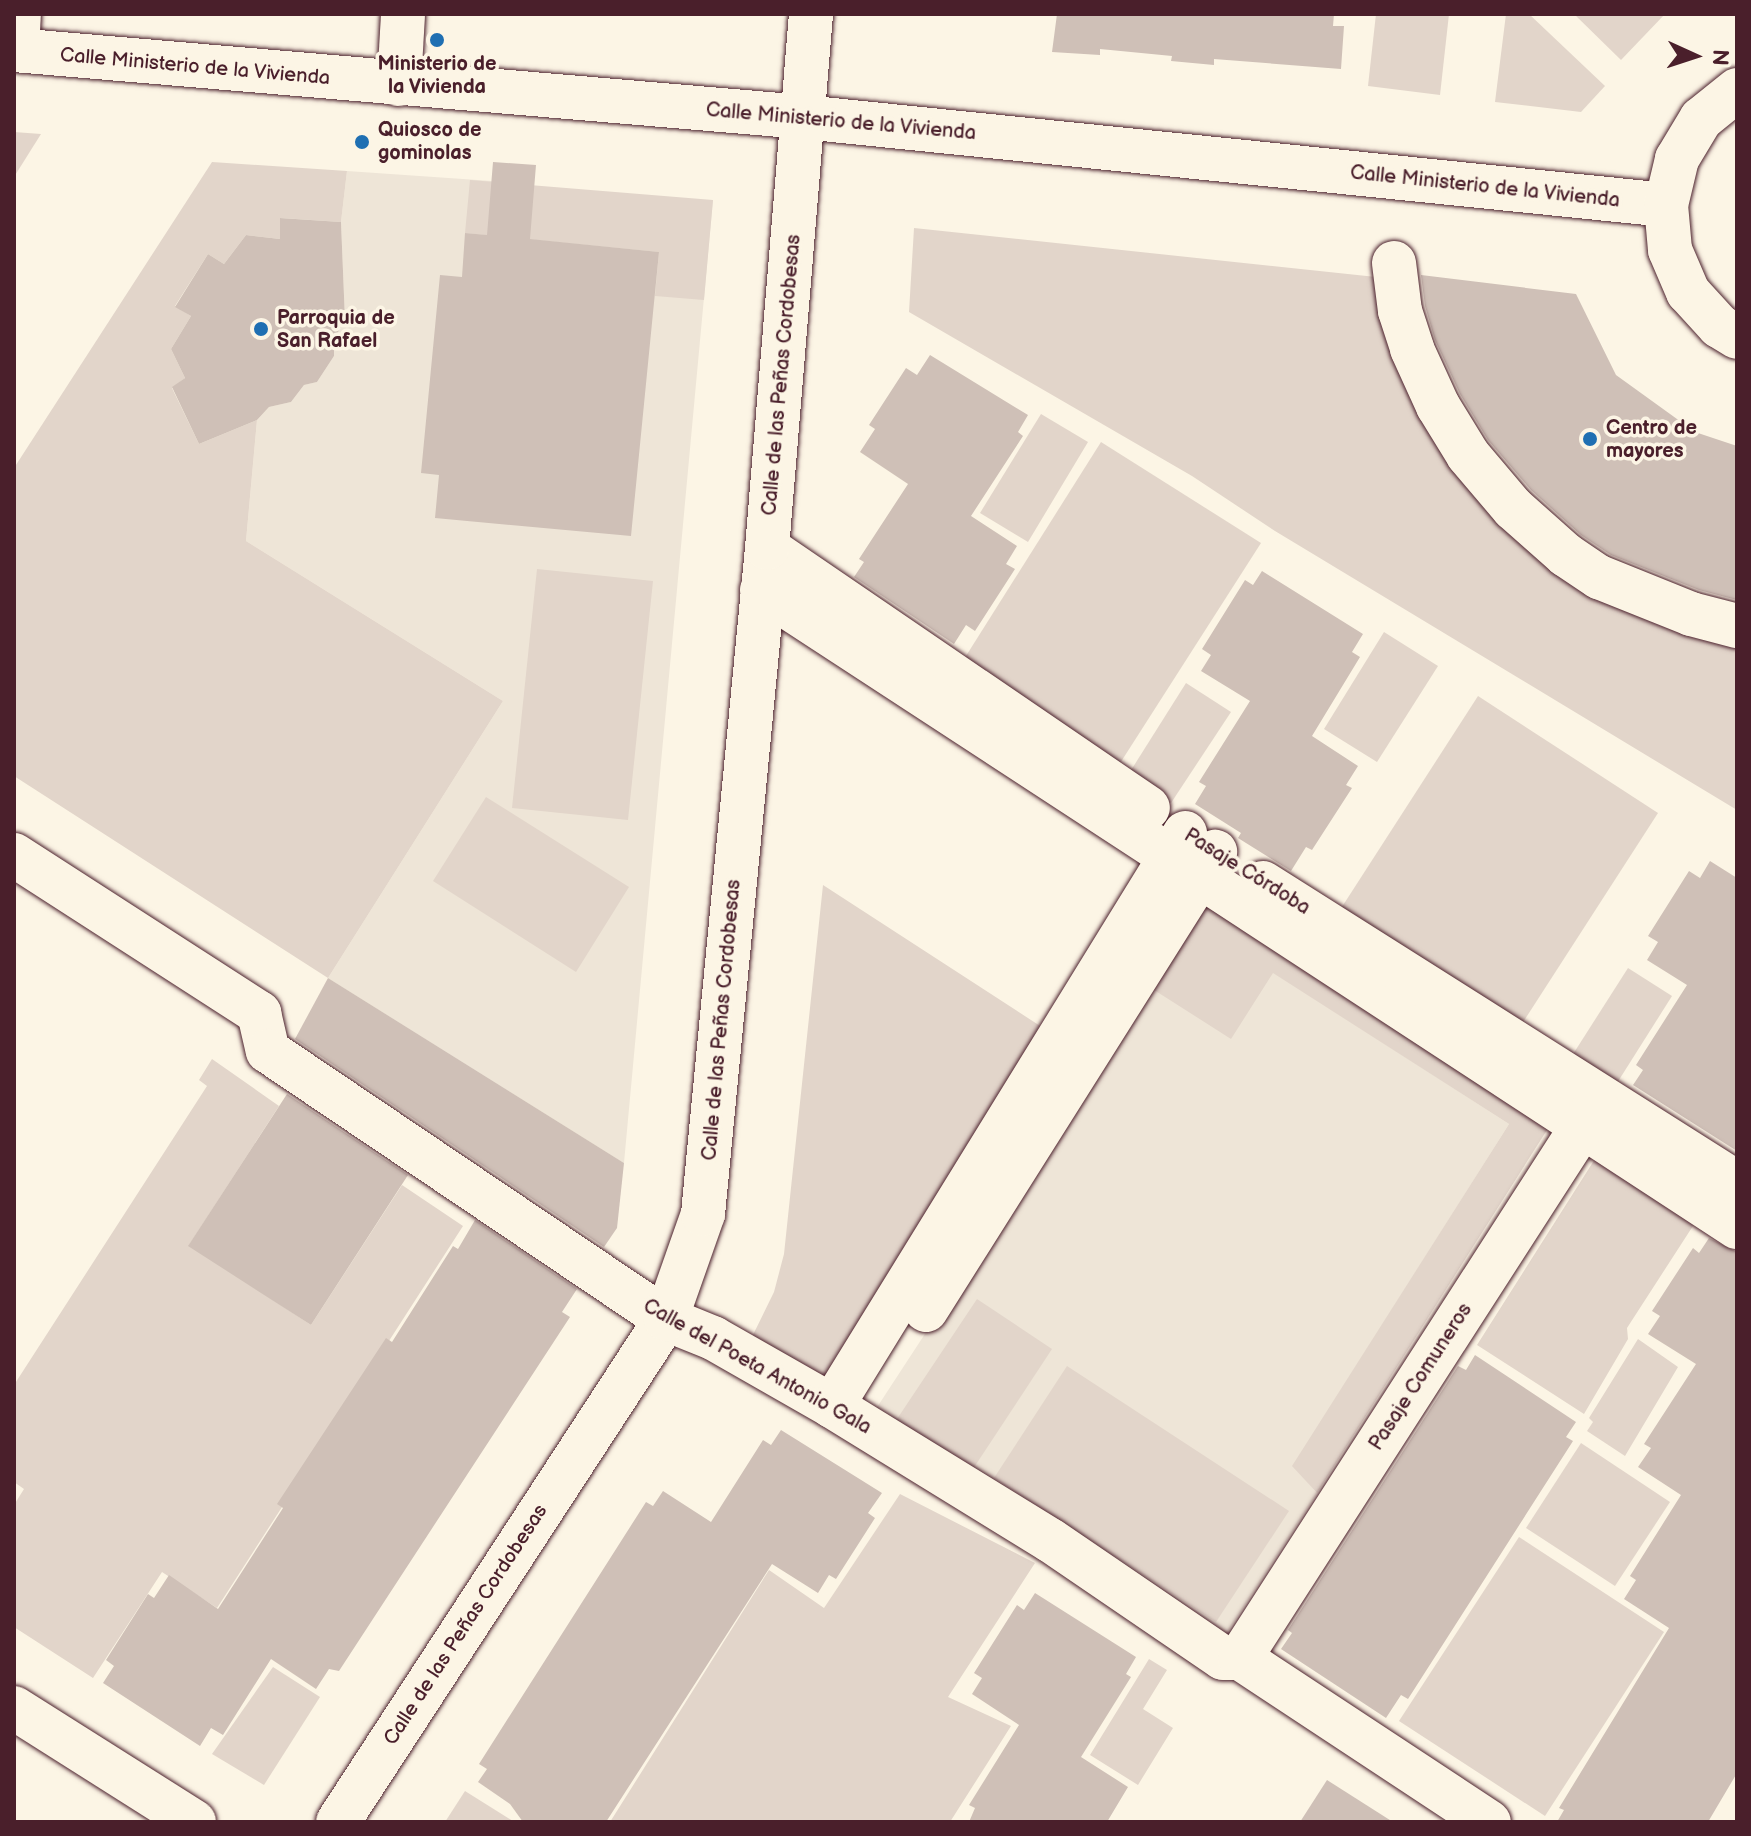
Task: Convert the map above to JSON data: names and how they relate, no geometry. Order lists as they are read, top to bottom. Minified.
{"streets":{"street":["Calle Ministerio de la Vivienda","Calle de las Peñas Cordobesas","Pasaje Córdoba","Calle del Poeta Antonio Gala","Pasaje Comuneros"]},"crossings":[["Calle Ministerio de la Vivienda","Calle de las Peñas Cordobesas"],["Calle de las Peñas Cordobesas","Pasaje Córdoba"],["Calle de las Peñas Cordobesas","Calle del Poeta Antonio Gala"],["Pasaje Córdoba","Pasaje Comuneros"],["Calle del Poeta Antonio Gala","Pasaje Comuneros"]],"places":["Ministerio de la Vivienda","Quiosco de gominolas","Parroquia de San Rafael","Centro de mayores"],"north":"right"}
